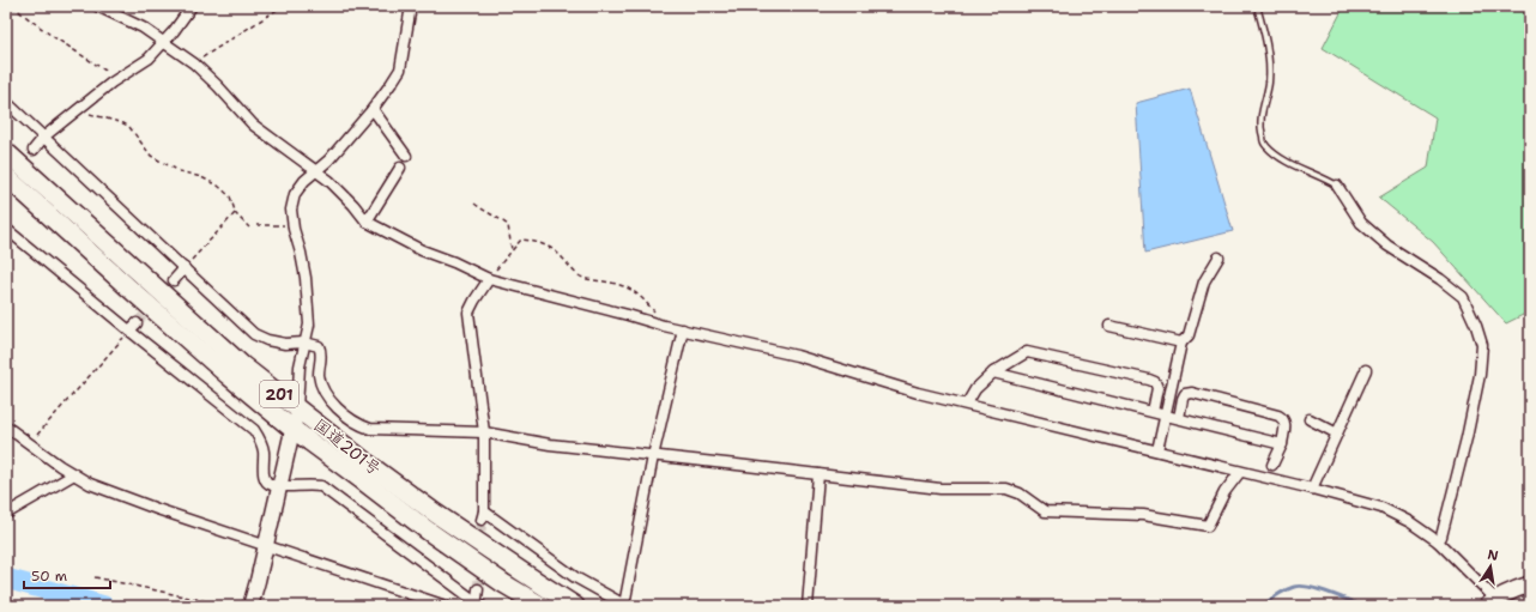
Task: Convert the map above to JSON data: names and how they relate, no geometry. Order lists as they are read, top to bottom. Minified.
{"streets":{"highway":["201","国道201号"]},"scale_bar":"50 m","north":"top"}
